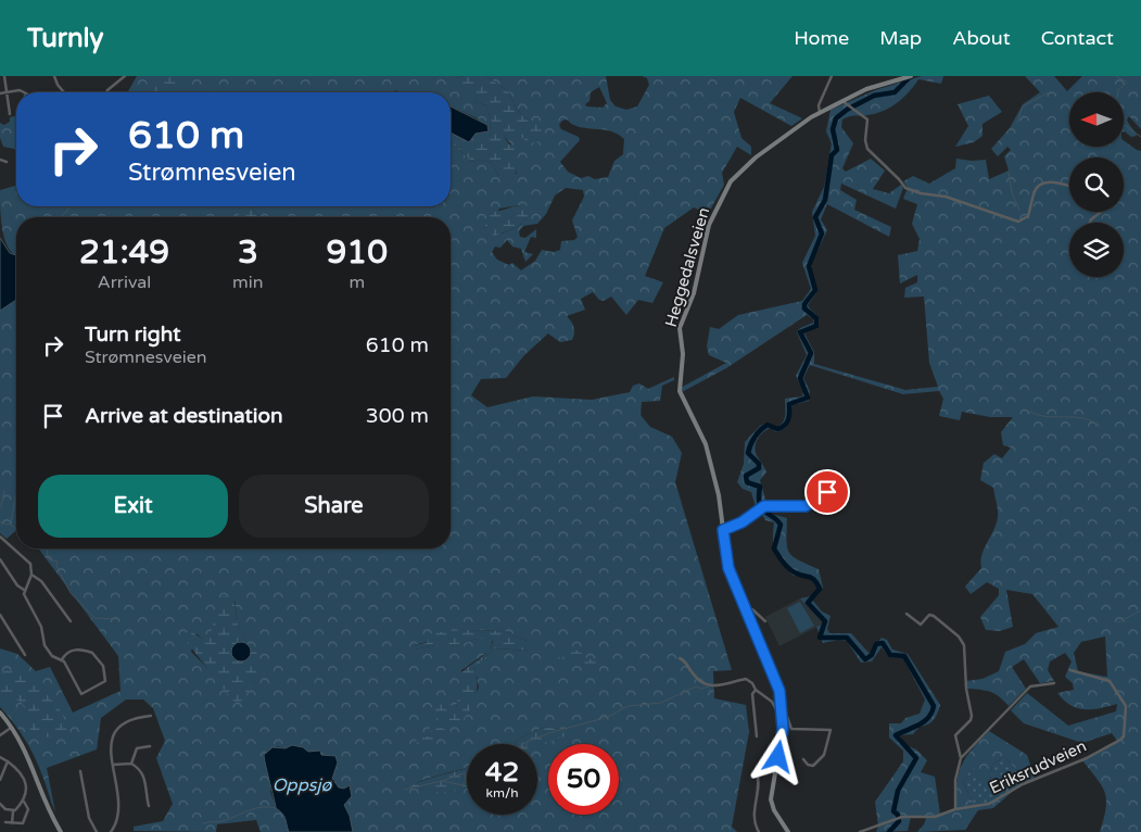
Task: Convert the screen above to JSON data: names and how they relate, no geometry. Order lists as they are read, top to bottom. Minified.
{"streets":{"main road":["Heggedalsveien"],"street":["Eriksrudveien"]},"water":["Oppsjø"],"north":"left","page":{"header":"Turnly","nav":["Home","Map","About","Contact"],"turn":["610 m","Strømnesveien"],"eta":["21:49","Arrival","3","min","910","m"],"list":[{"name":"Turn right","note":"Strømnesveien","value":"610 m"},{"name":"Arrive at destination","value":"300 m"}],"buttons":["Exit","Share"],"speed":"42 km/h","limit":"50"}}
